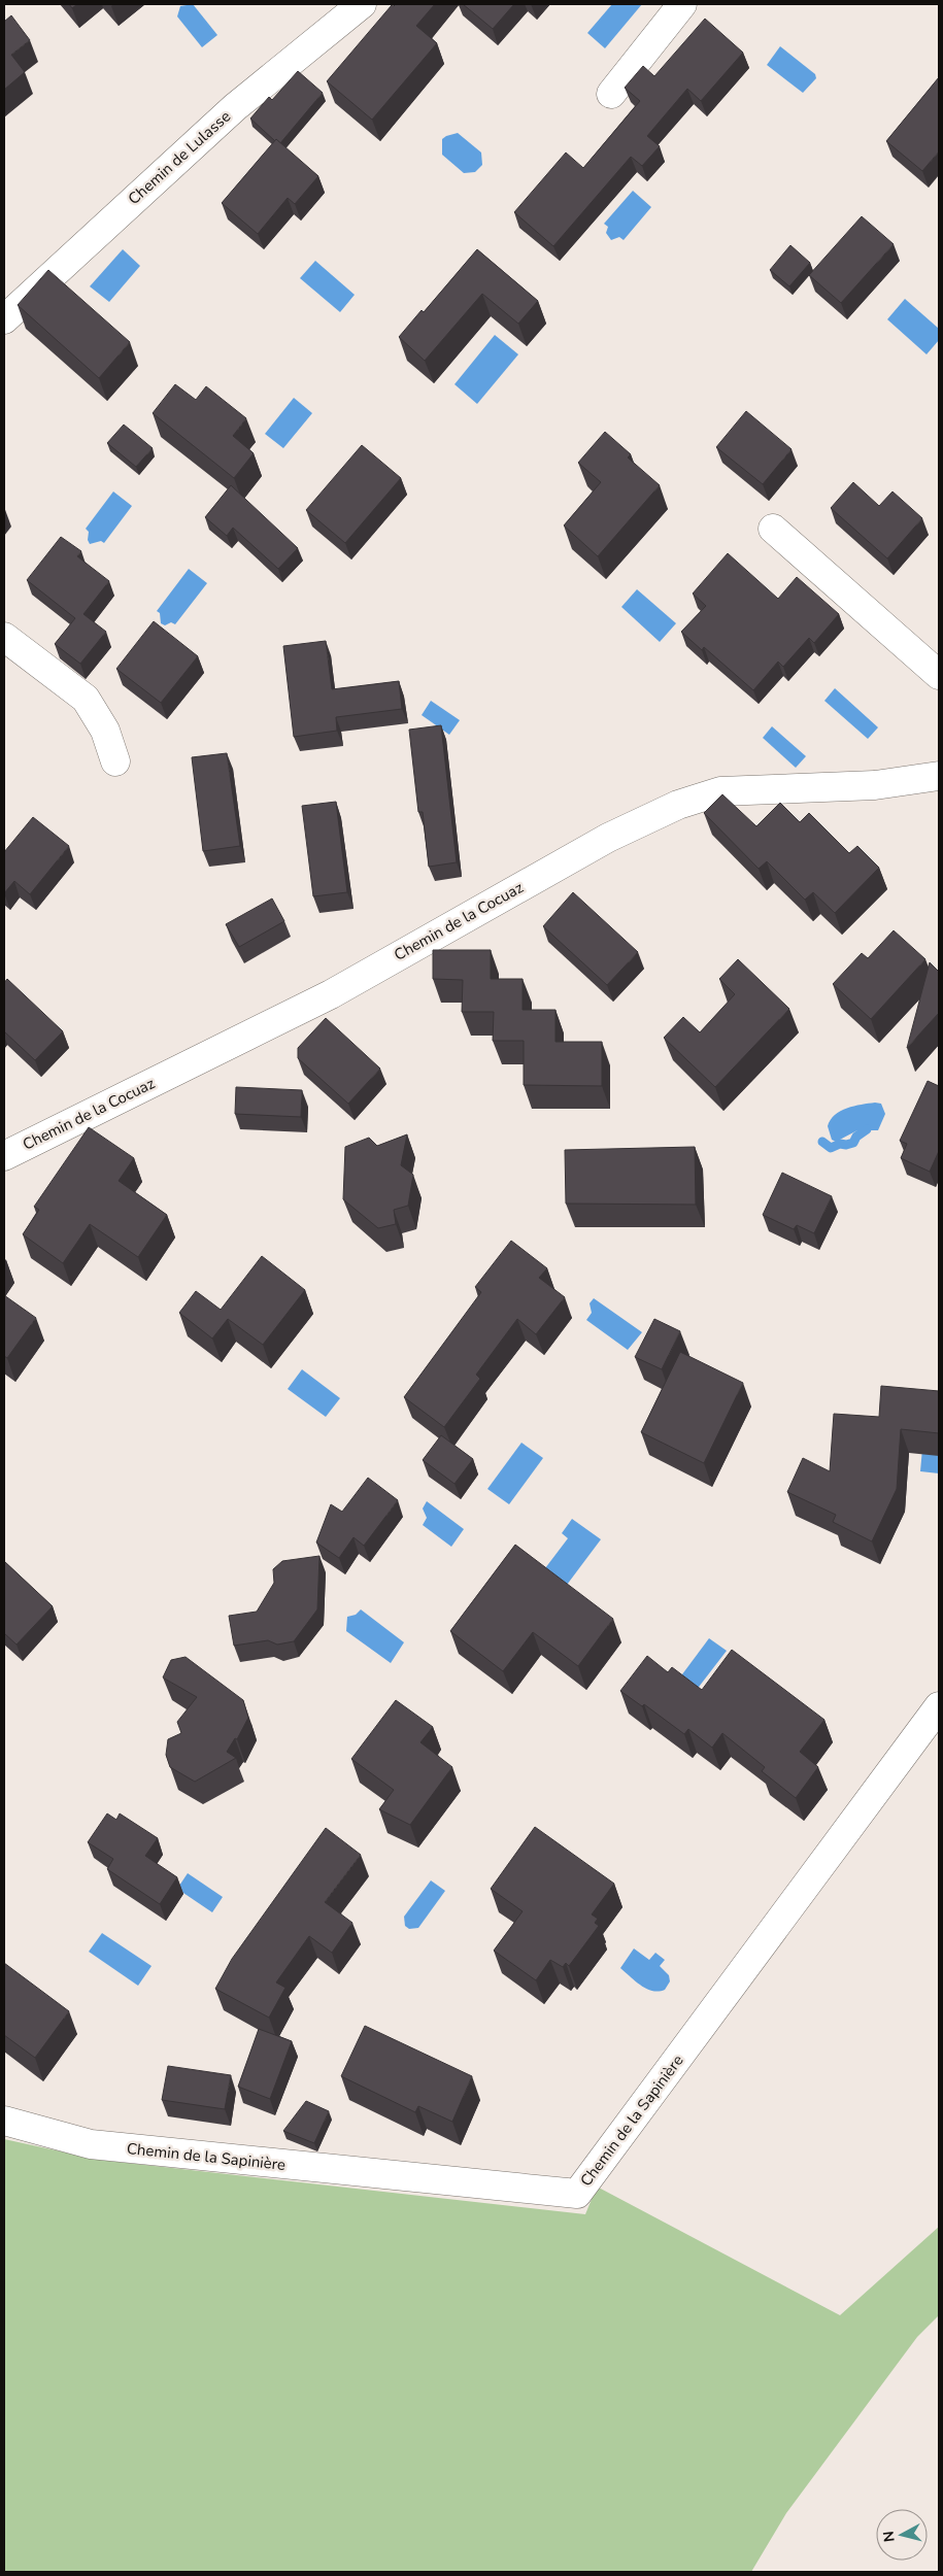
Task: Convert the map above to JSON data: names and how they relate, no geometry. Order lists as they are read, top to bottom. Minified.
{"streets":{"street":["Chemin de Lulasse","Chemin de la Cocuaz","Chemin de la Sapinière"]},"north":"left"}
